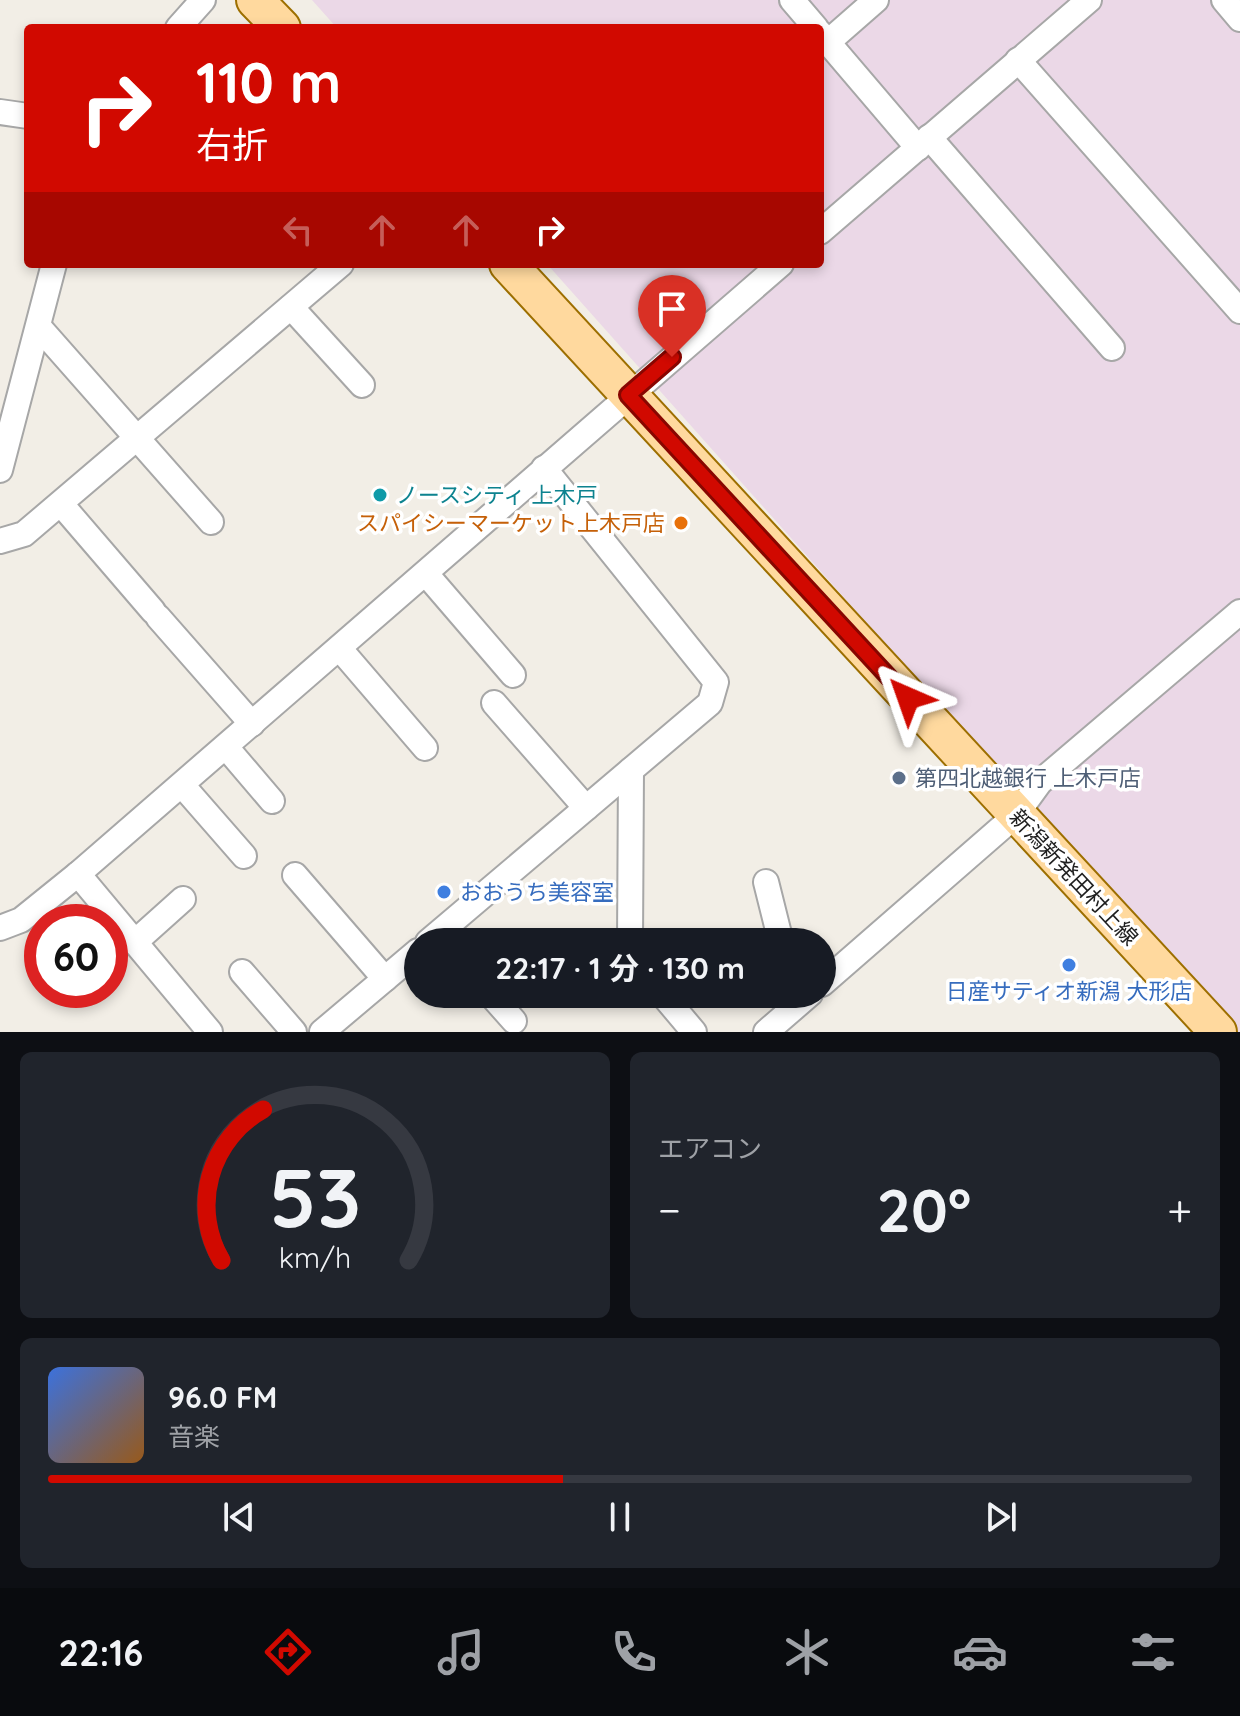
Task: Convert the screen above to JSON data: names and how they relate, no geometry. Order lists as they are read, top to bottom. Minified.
{"streets":{"main road":["新潟新発田村上線"]},"places":["ノースシティ 上木戸","スパイシーマーケット上木戸店","第四北越銀行 上木戸店","おおうち美容室","日産サティオ新潟 大形店"],"page":{"turn":["110 m","右折"],"limit":"60","trip":"22:17 · 1 分 · 130 m","tile":"エアコン","heat":["−","20°","+"],"song":["96.0 FM","音楽"],"tabs":"22:16","gauge":["53","km/h"]}}
